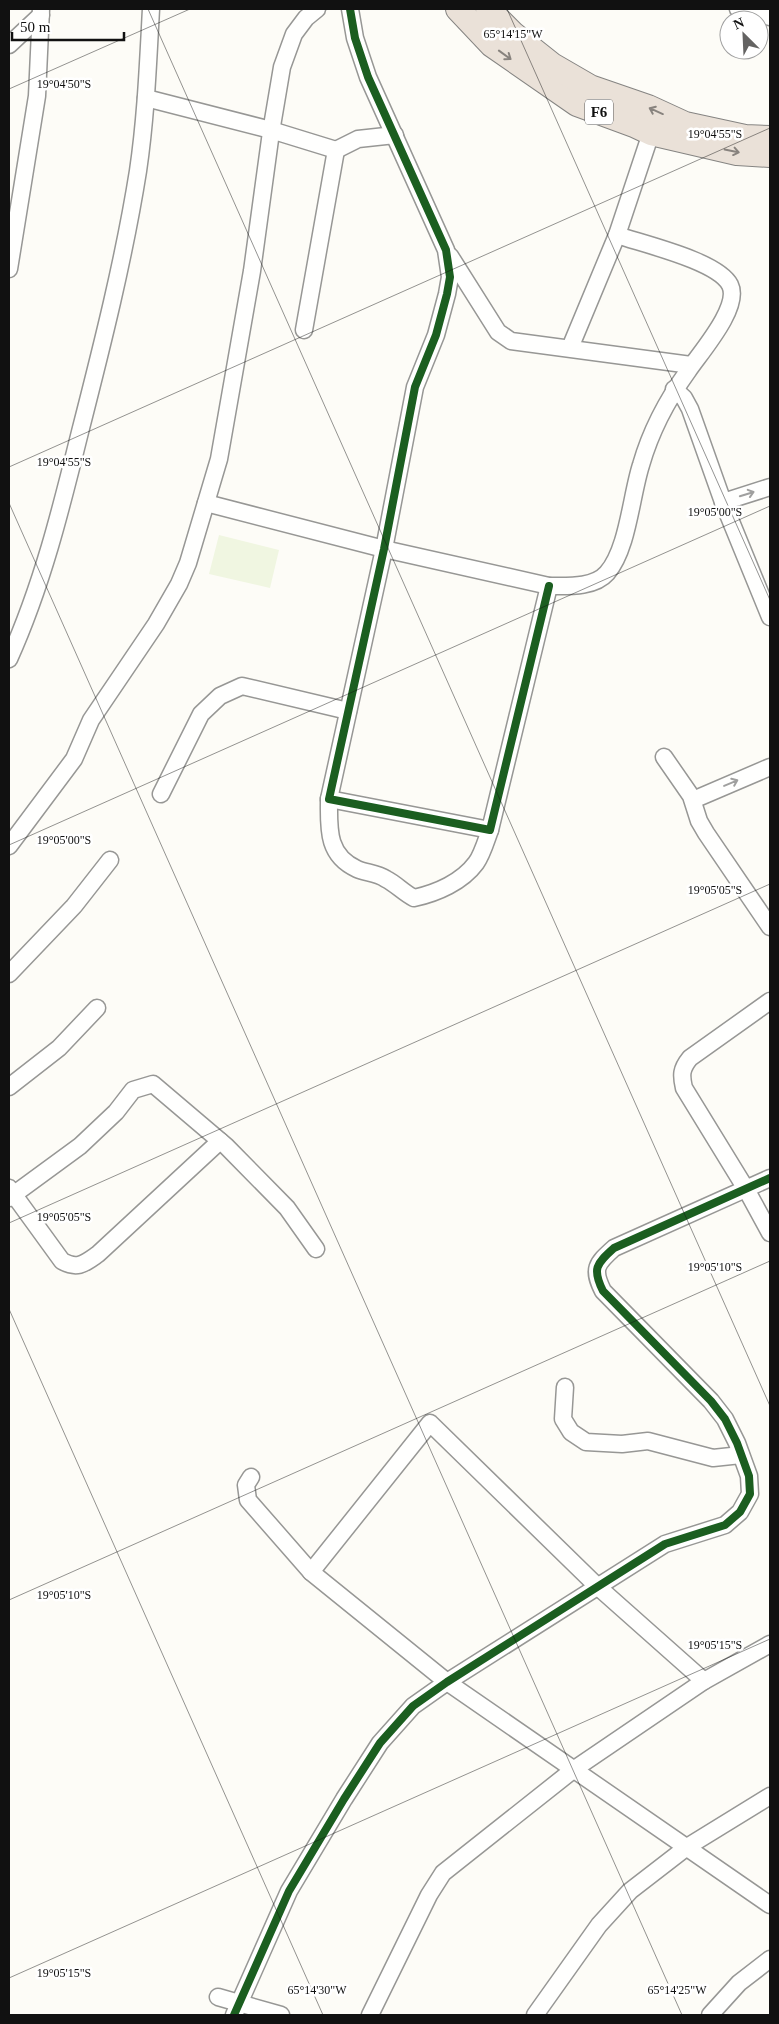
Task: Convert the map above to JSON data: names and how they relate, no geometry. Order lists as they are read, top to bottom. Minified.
{"streets":{"highway":["F6"]},"scale_bar":"50 m","north":"top left","coordinates":["65°14'15\"W","19°04'50\"S","19°04'55\"S","19°05'00\"S","19°05'05\"S","19°05'10\"S","19°05'15\"S","65°14'30\"W","65°14'25\"W"]}
